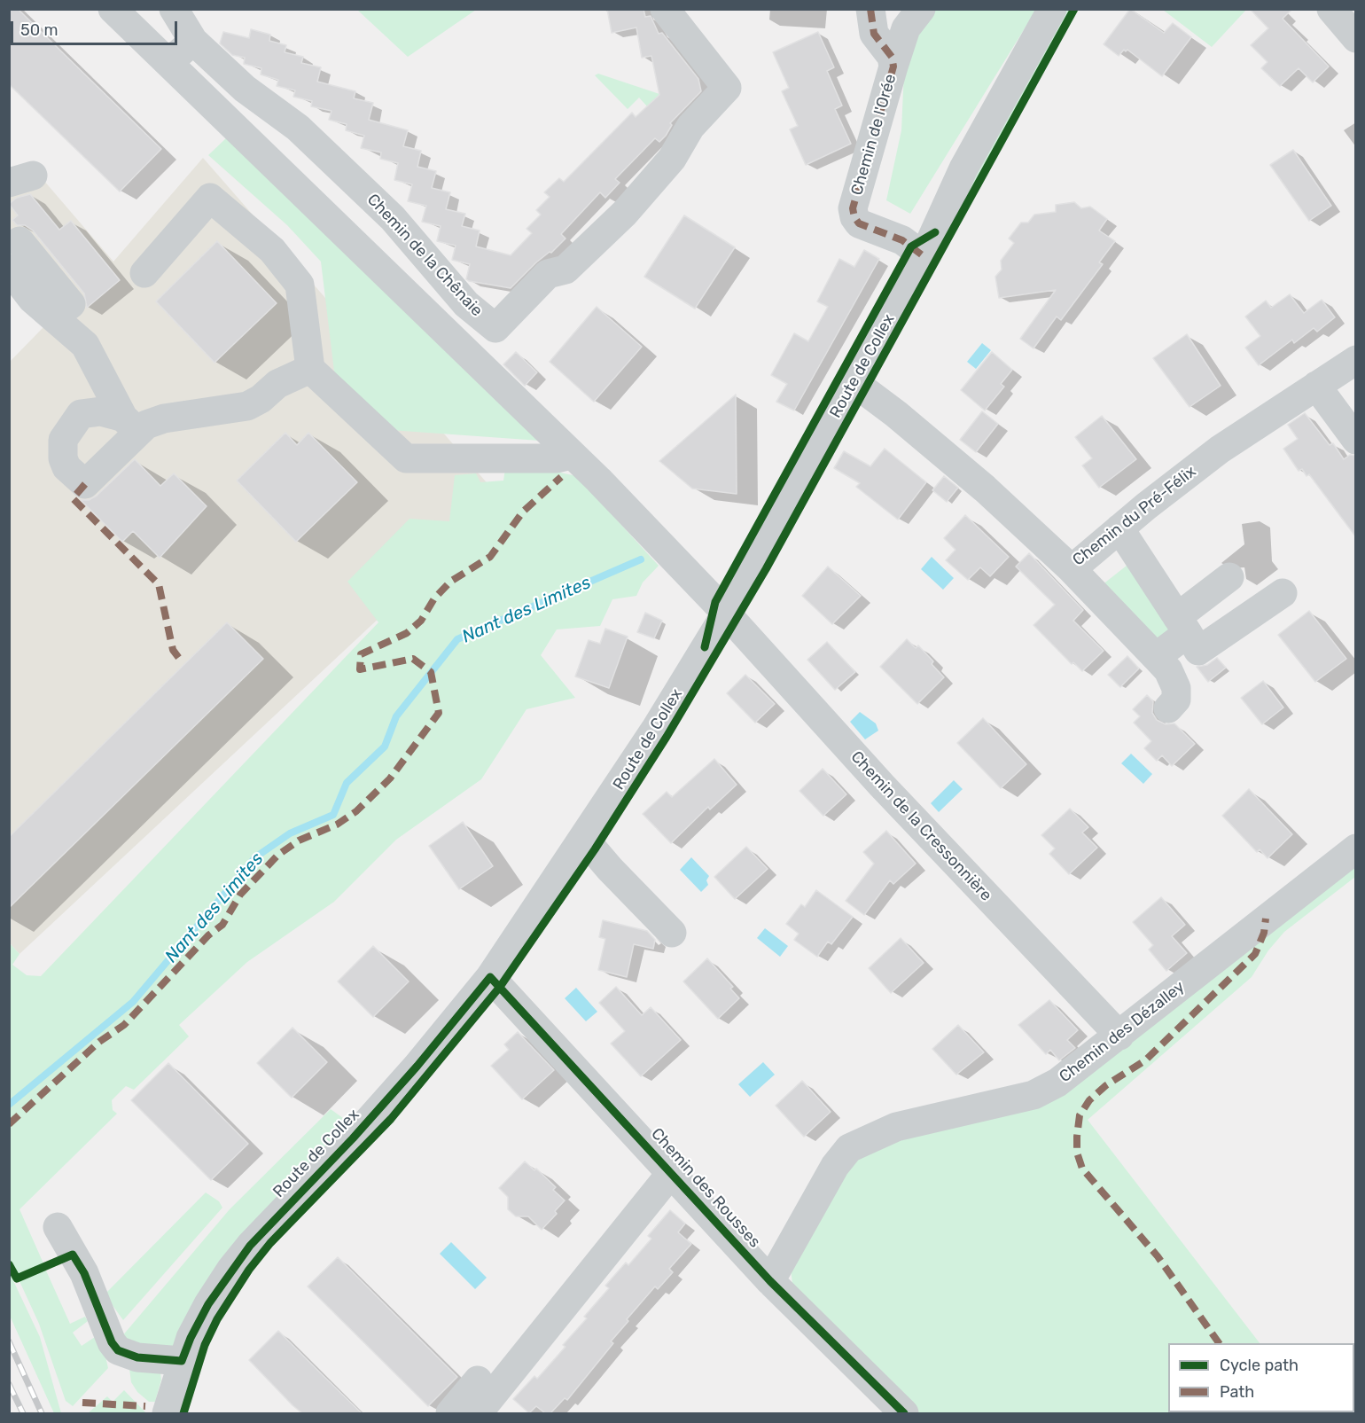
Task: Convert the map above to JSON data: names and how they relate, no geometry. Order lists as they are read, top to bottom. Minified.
{"streets":{"street":["Chemin de l'Orée","Chemin de la Chênaie","Route de Collex","Chemin du Pré-Félix","Chemin de la Cressonnière","Chemin des Dézalley","Chemin des Rousses"]},"crossings":[["Chemin de l'Orée","Route de Collex"],["Route de Collex","Chemin du Pré-Félix"],["Route de Collex","Chemin de la Cressonnière"],["Route de Collex","Chemin des Rousses"],["Chemin de la Cressonnière","Chemin des Dézalley"],["Chemin des Dézalley","Chemin des Rousses"]],"water":["Nant des Limites"],"legend":["Cycle path","Path"],"scale_bar":"50 m"}
